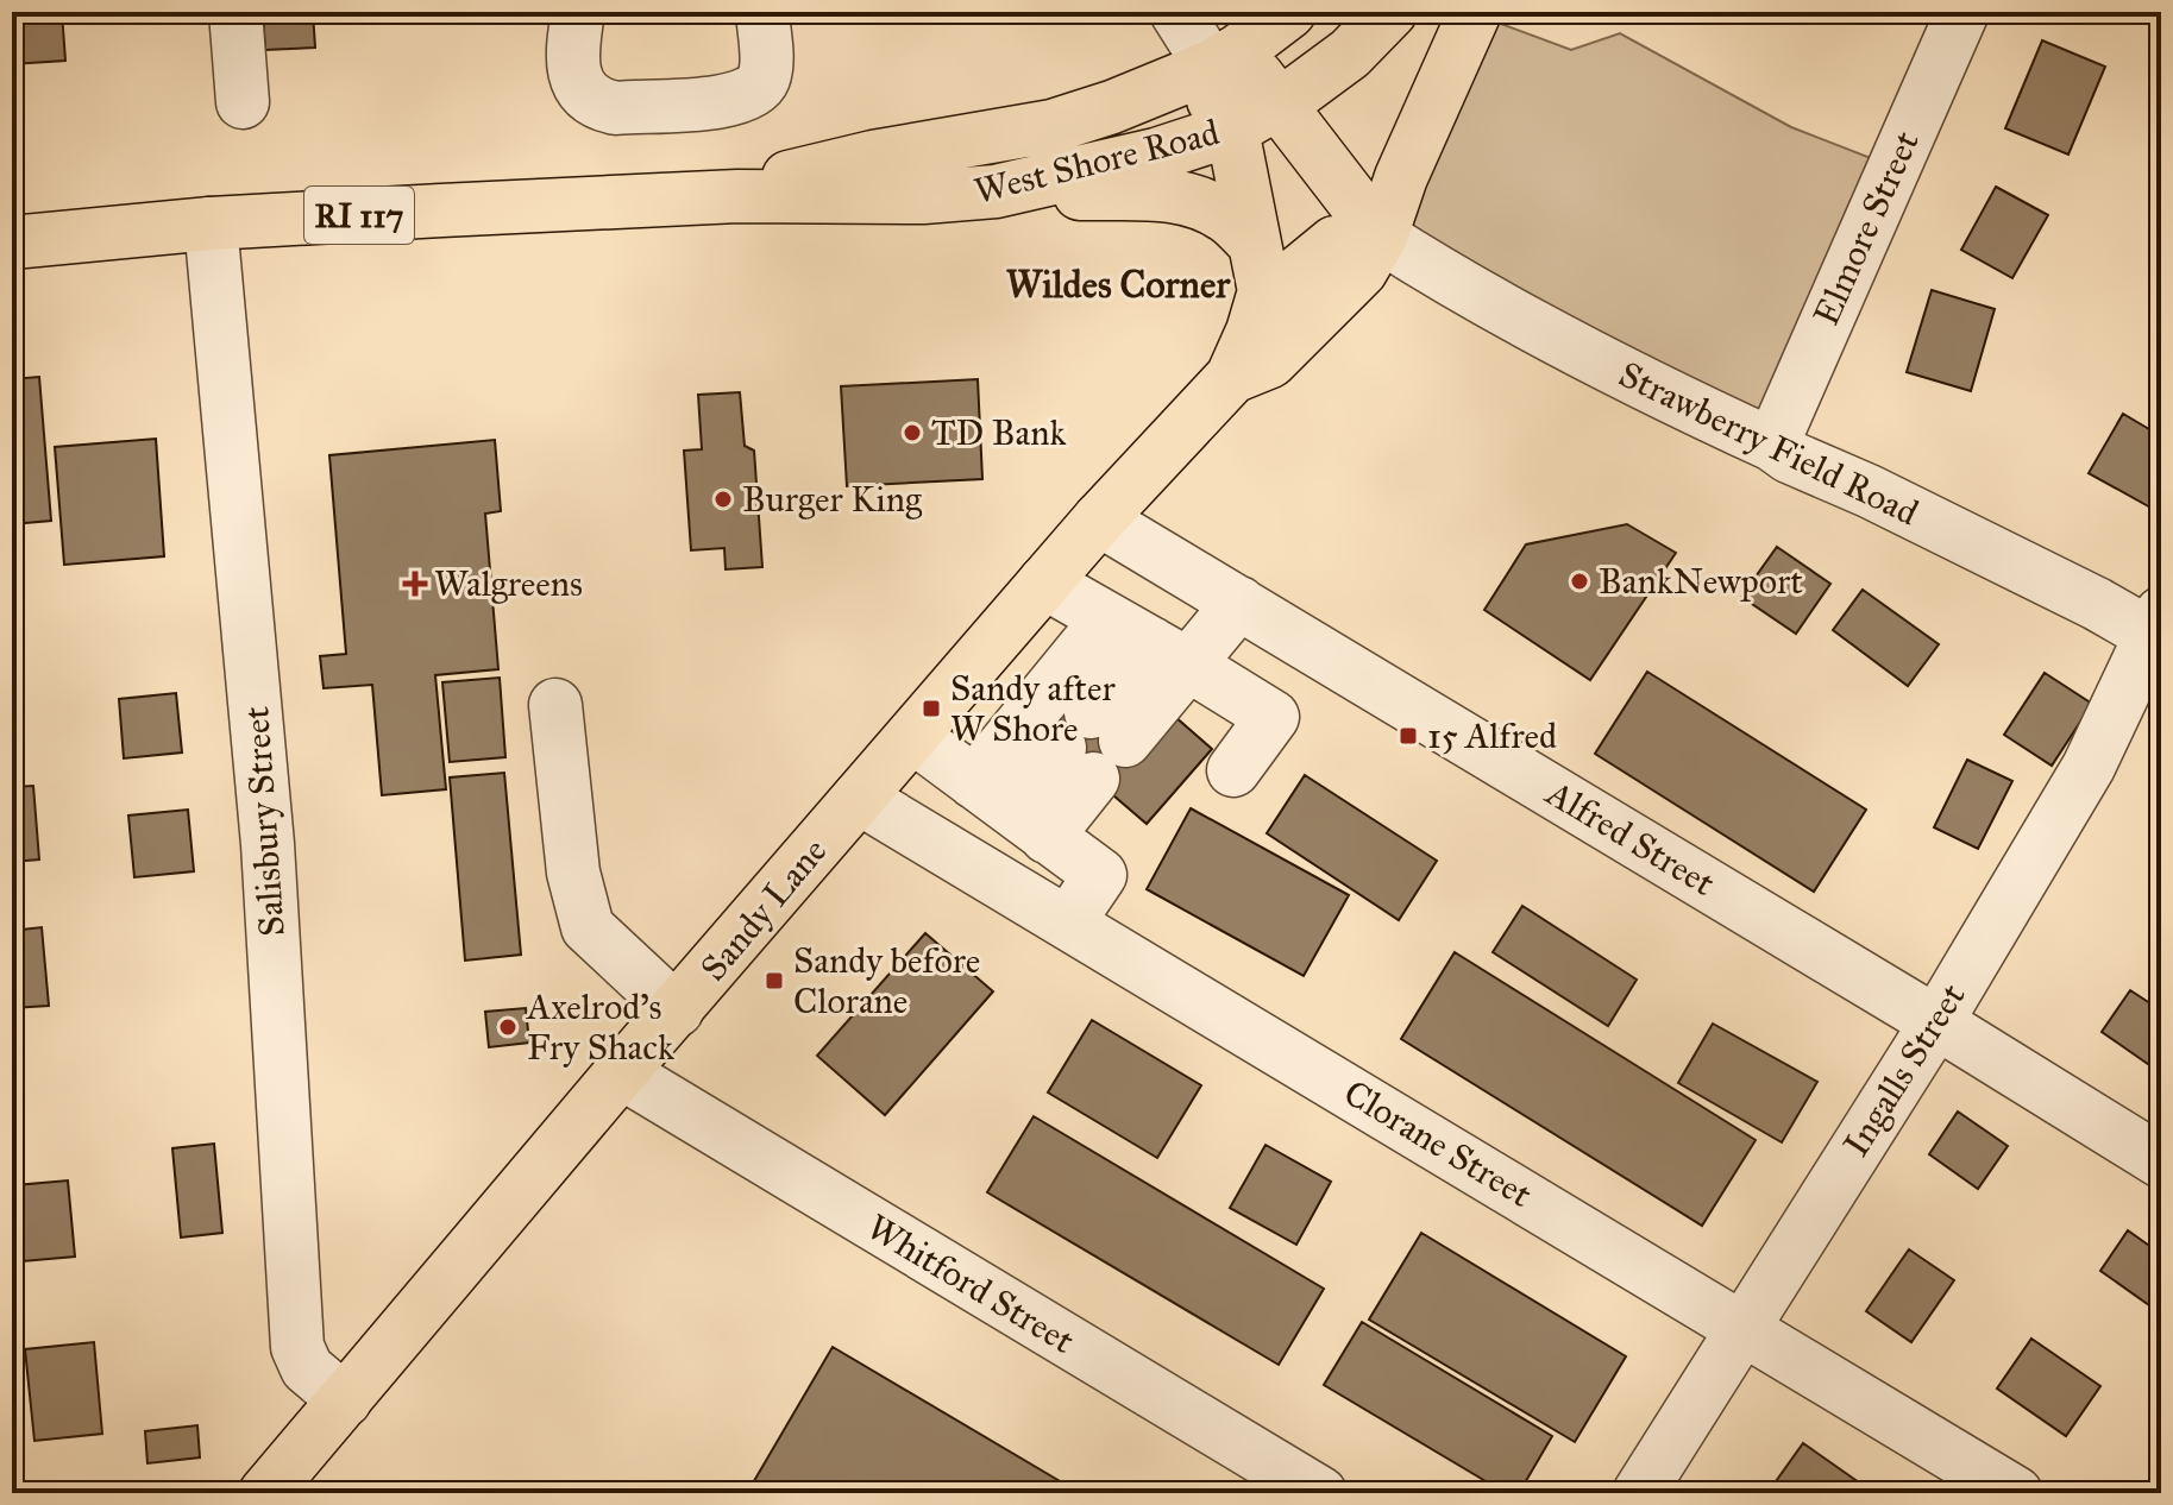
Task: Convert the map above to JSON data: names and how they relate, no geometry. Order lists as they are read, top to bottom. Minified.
{"streets":{"main road":["West Shore Road","RI 117","Sandy Lane"],"street":["Elmore Street","Strawberry Field Road","Salisbury Street","Alfred Street","Ingalls Street","Clorane Street","Whitford Street"]},"crossings":[["West Shore Road","Salisbury Street"],["Elmore Street","Strawberry Field Road"],["Strawberry Field Road","Sandy Lane"],["Strawberry Field Road","Ingalls Street"],["Salisbury Street","Sandy Lane"],["Alfred Street","Sandy Lane"],["Alfred Street","Ingalls Street"],["Sandy Lane","Clorane Street"],["Sandy Lane","Whitford Street"],["Ingalls Street","Clorane Street"]],"districts":["Wildes Corner"],"places":{"other":["TD Bank","Burger King","BankNewport","Axelrod's Fry Shack"],"health":["Walgreens"],"transit":["Sandy after W Shore","15 Alfred","Sandy before Clorane"]}}
